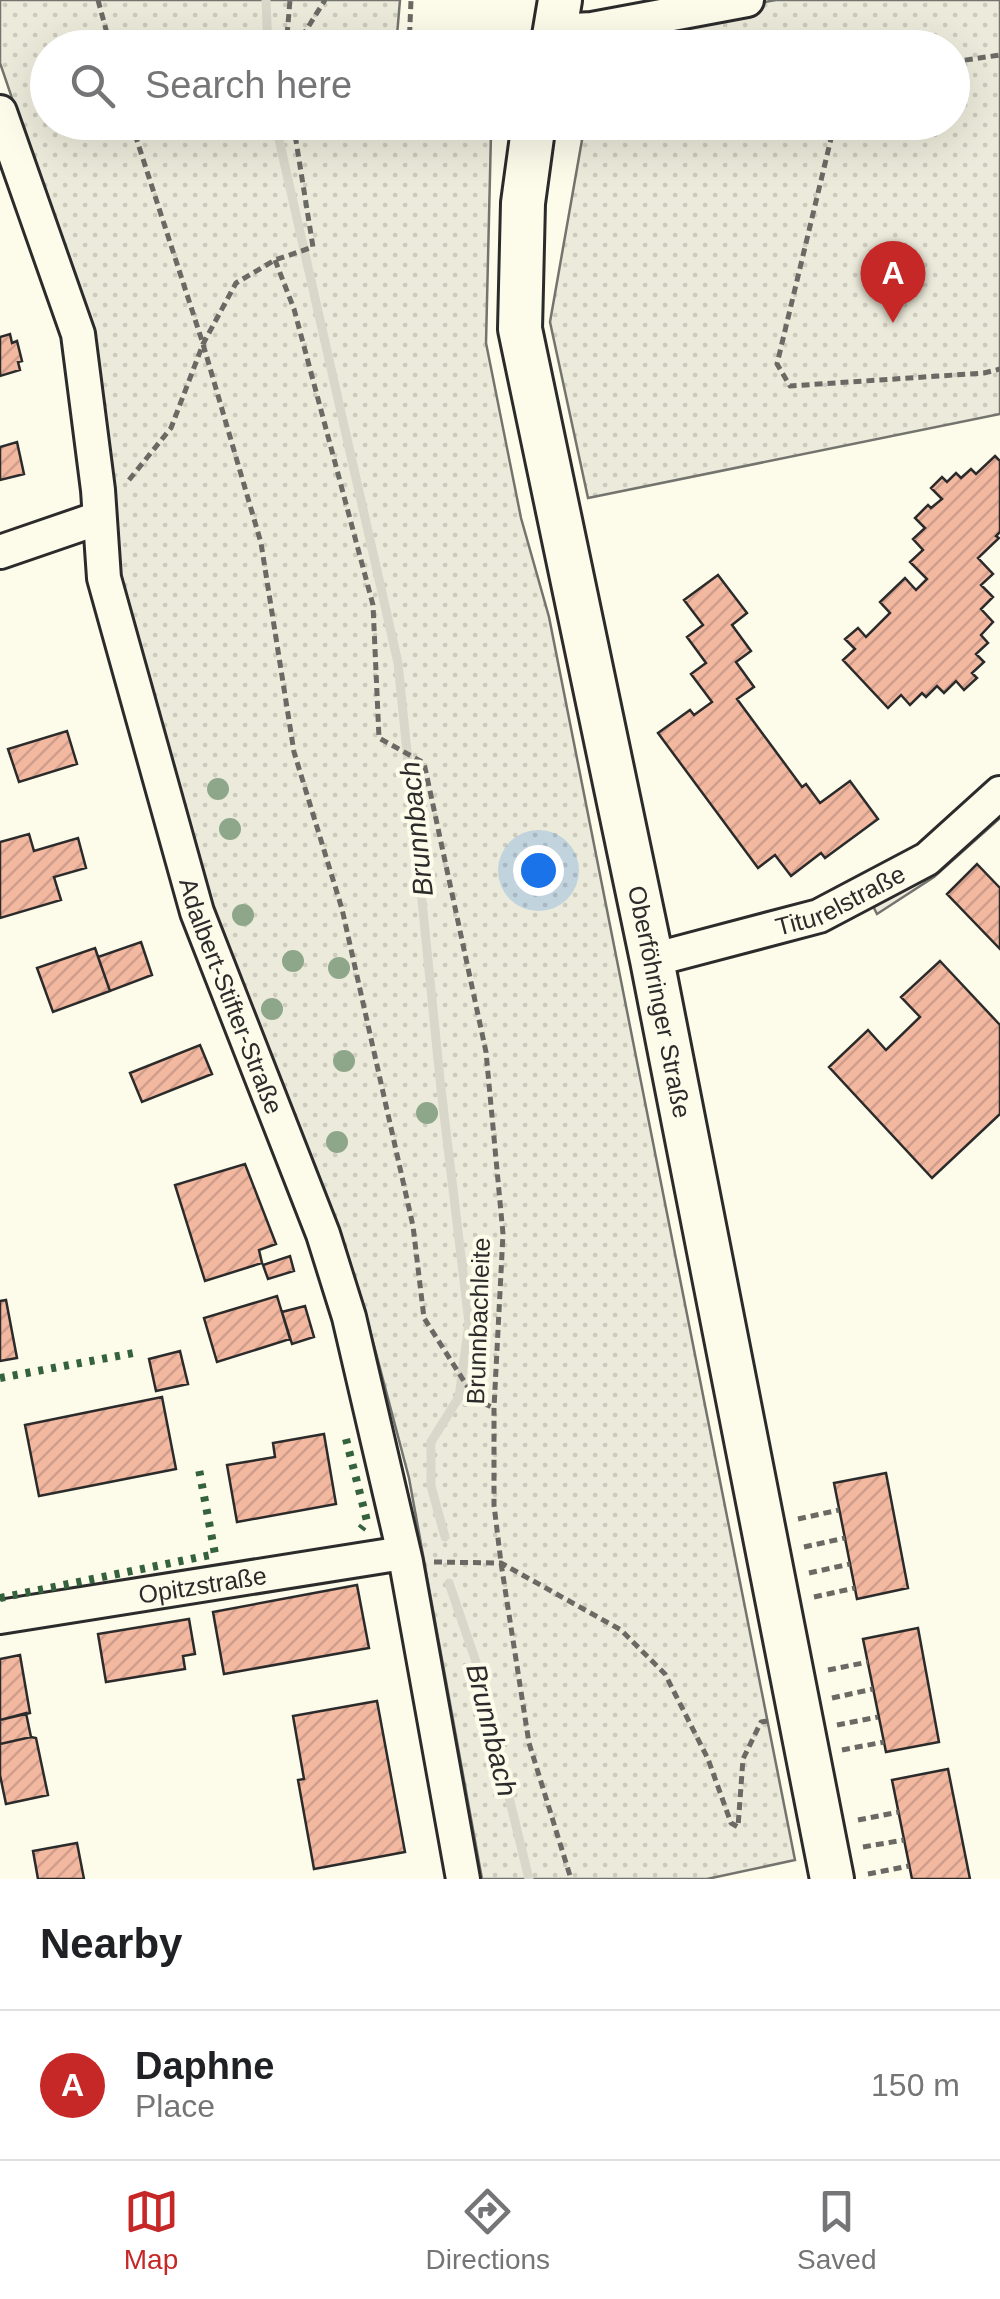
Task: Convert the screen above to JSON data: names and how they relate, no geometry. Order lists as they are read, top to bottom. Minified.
{"streets":{"main road":["Oberföhringer Straße"],"street":["Titurelstraße","Adalbert-Stifter-Straße","Opitzstraße"],"path":["Brunnbachleite"]},"crossings":[["Titurelstraße","Oberföhringer Straße"],["Adalbert-Stifter-Straße","Opitzstraße"]],"water":["Brunnbach"],"page":{"search":"Search here","pins":"A","heading":"Nearby","list":[{"mark":"A","name":"Daphne","note":"Place","value":"150 m"}],"nav":["Map","Directions","Saved"]}}
